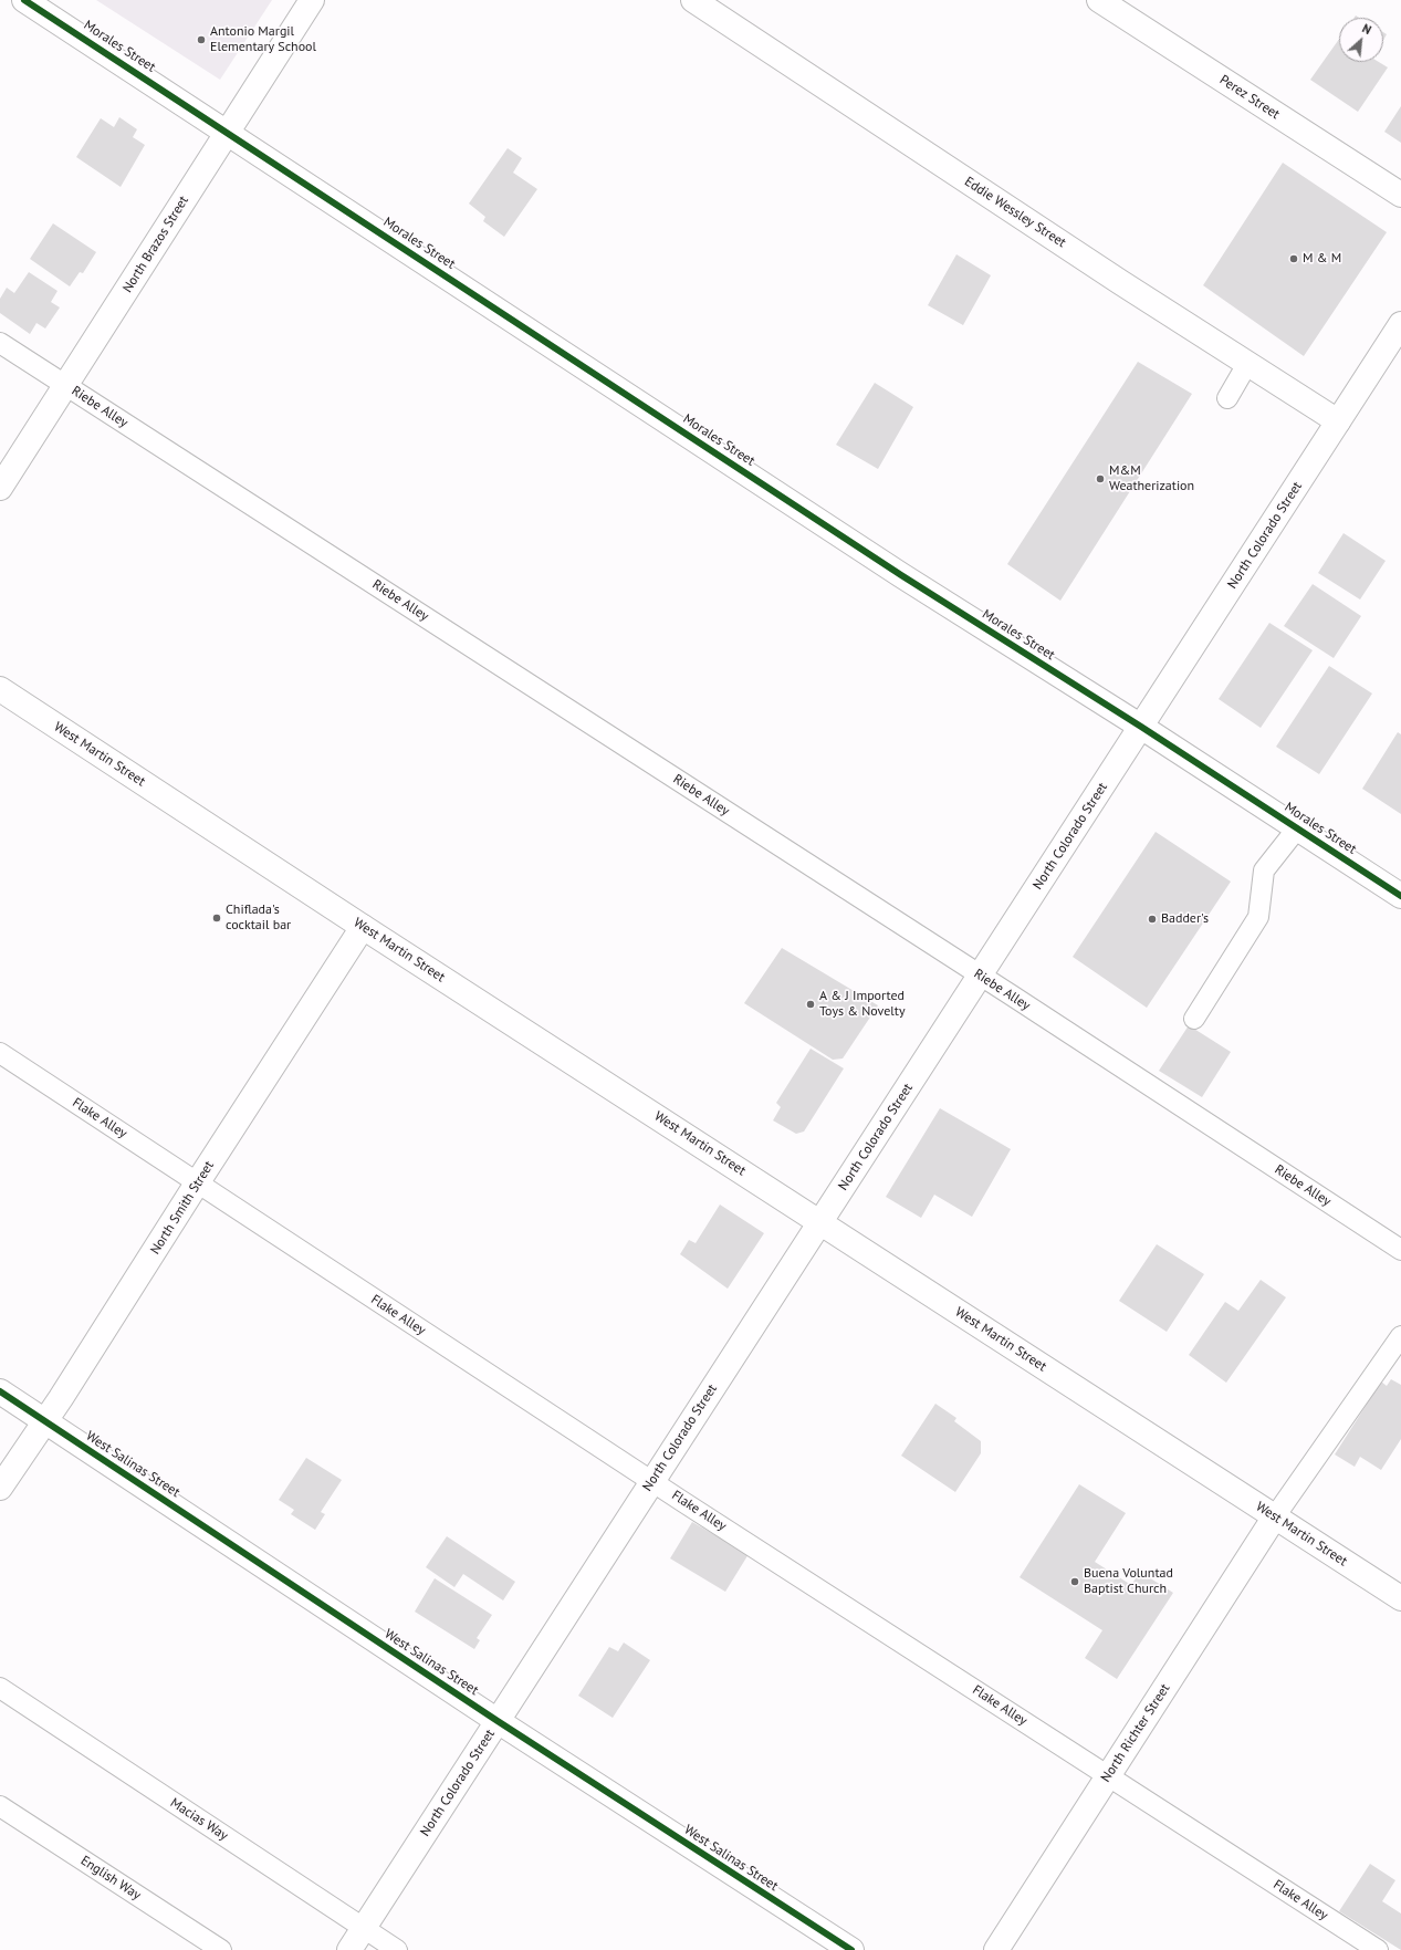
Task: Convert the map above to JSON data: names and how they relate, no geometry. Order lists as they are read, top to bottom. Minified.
{"streets":{"street":["Morales Street","Perez Street","Eddie Wessley Street","North Brazos Street","North Colorado Street","West Martin Street","North Smith Street","West Salinas Street","North Richter Street"],"lane":["Riebe Alley","Flake Alley","Macias Way","English Way"]},"crossings":[["Morales Street","North Brazos Street"],["Morales Street","North Colorado Street"],["Eddie Wessley Street","North Colorado Street"],["North Brazos Street","Riebe Alley"],["Riebe Alley","North Colorado Street"],["North Colorado Street","West Martin Street"],["North Colorado Street","Flake Alley"],["North Colorado Street","West Salinas Street"],["North Colorado Street","Macias Way"],["West Martin Street","North Smith Street"],["West Martin Street","North Richter Street"],["Flake Alley","North Smith Street"],["Flake Alley","North Richter Street"],["North Smith Street","West Salinas Street"]],"places":["Antonio Margil Elementary School","M & M","M&M Weatherization","Chiflada's cocktail bar","Badder's","A & J Imported Toys & Novelty","Buena Voluntad Baptist Church"],"north":"top right"}
